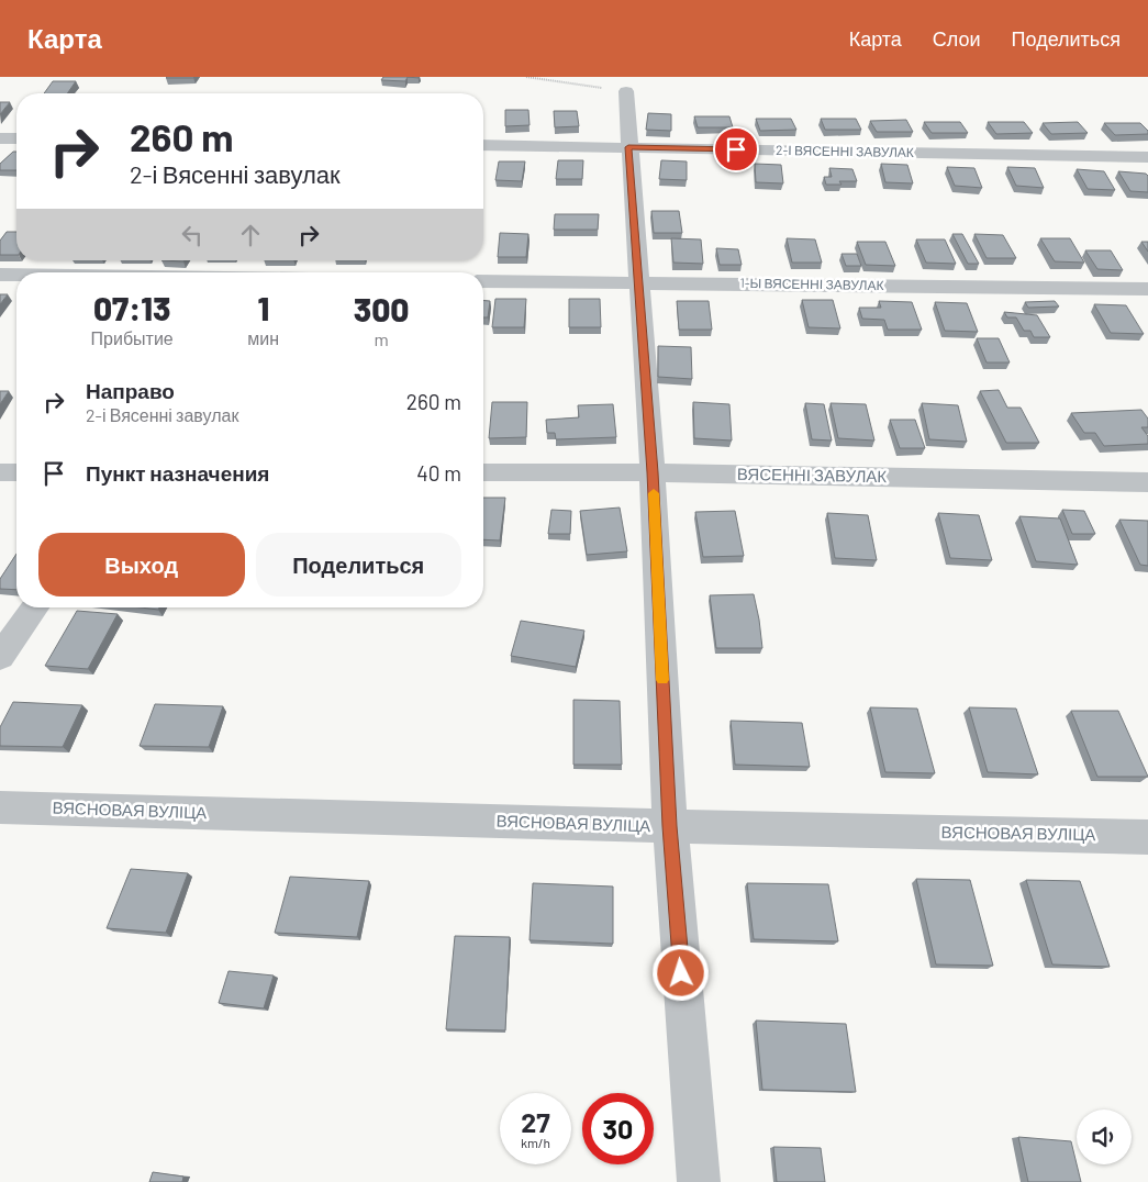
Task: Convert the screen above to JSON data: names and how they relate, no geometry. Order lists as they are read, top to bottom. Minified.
{"streets":{"street":["2-І ВЯСЕННІ ЗАВУЛАК","1-Ы ВЯСЕННІ ЗАВУЛАК","ВЯСЕННІ ЗАВУЛАК","ВЯСНОВАЯ ВУЛІЦА"]},"page":{"header":"Карта","nav":["Карта","Слои","Поделиться"],"turn":["260 m","2-і Вясенні завулак"],"eta":["07:13","Прибытие","1","мин","300","m"],"list":[{"name":"Направо","note":"2-і Вясенні завулак","value":"260 m"},{"name":"Пункт назначения","value":"40 m"}],"buttons":["Выход","Поделиться"],"speed":"27 km/h","limit":"30"}}
